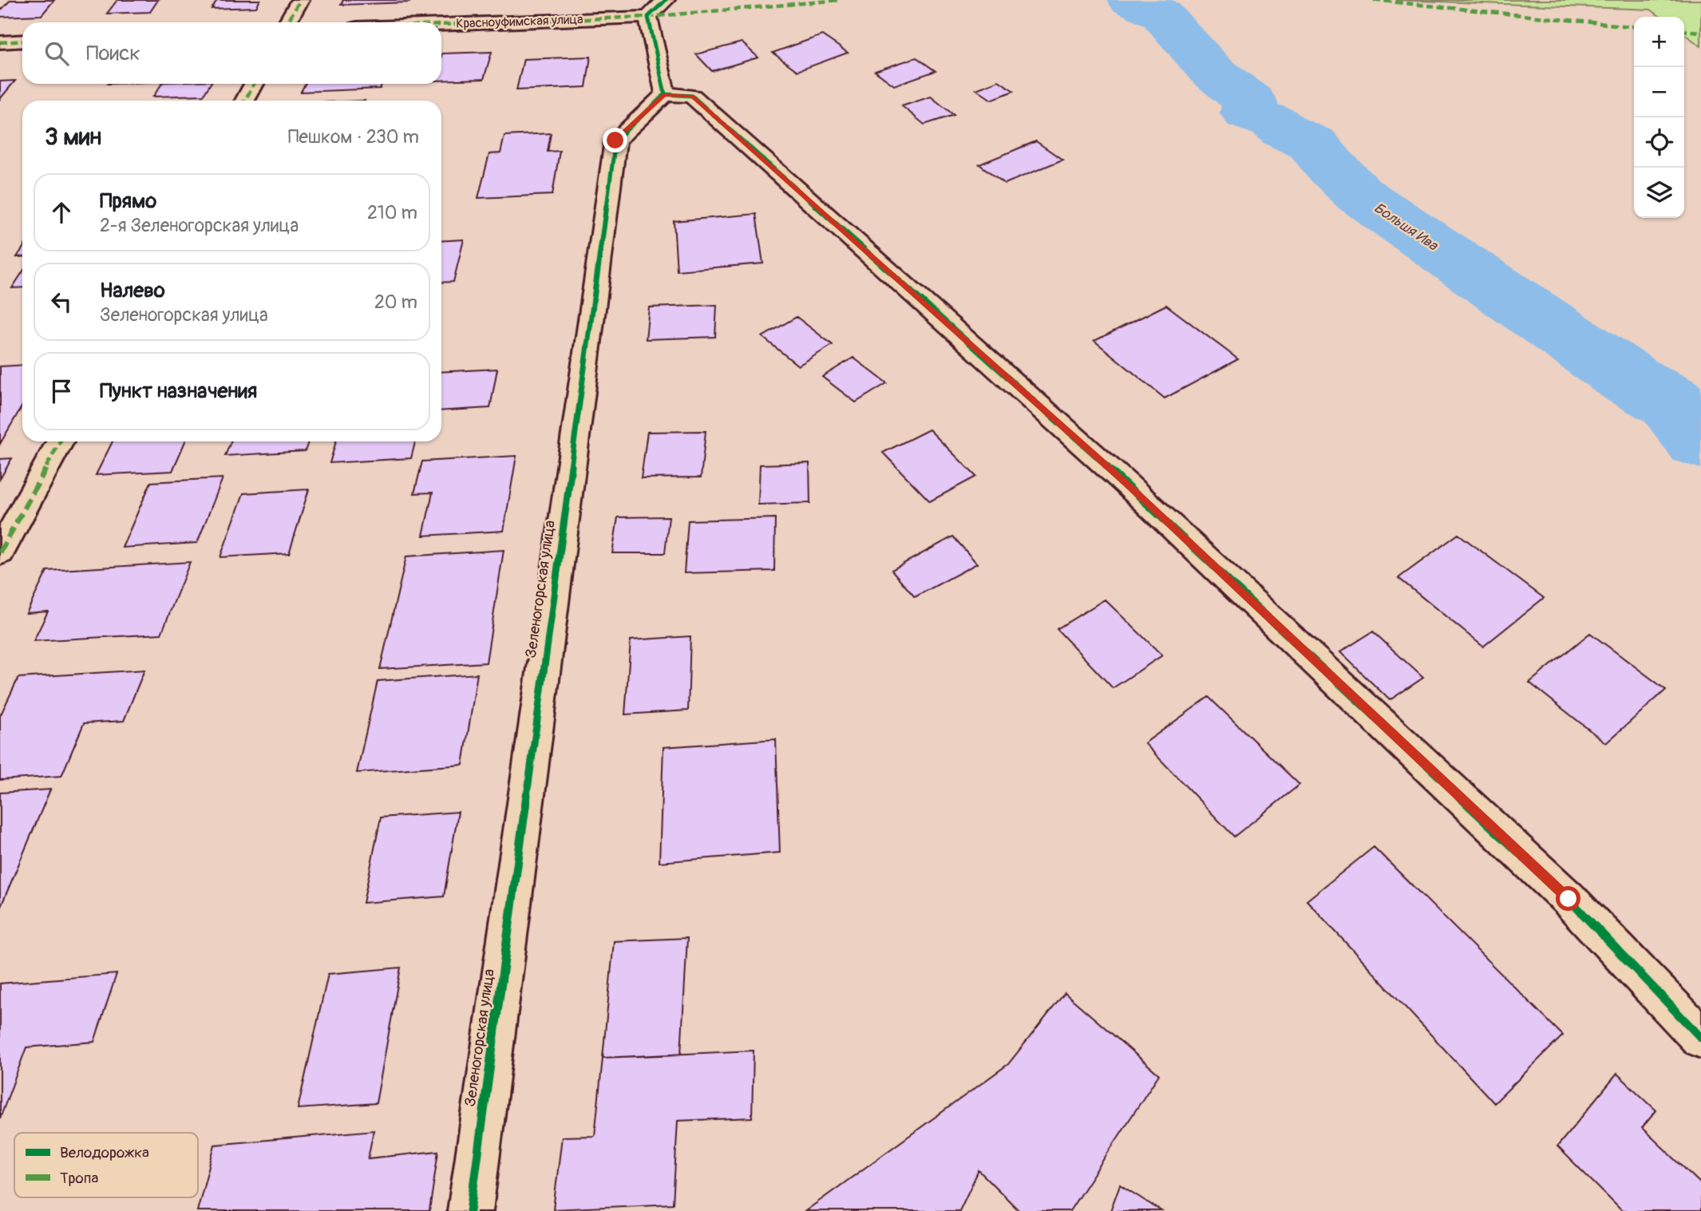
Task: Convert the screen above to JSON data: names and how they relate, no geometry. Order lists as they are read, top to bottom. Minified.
{"streets":{"street":["Красноуфимская улица","Зеленогорская улица"]},"water":["Большя Ива"],"legend":["Велодорожка","Тропа"],"page":{"map_buttons":["+","−"],"search":"Поиск","heading":["3 мин","Пешком · 230 m"],"list":[["Прямо","2-я Зеленогорская улица","210 m"],["Налево","Зеленогорская улица","20 m"],"Пункт назначения"]}}
